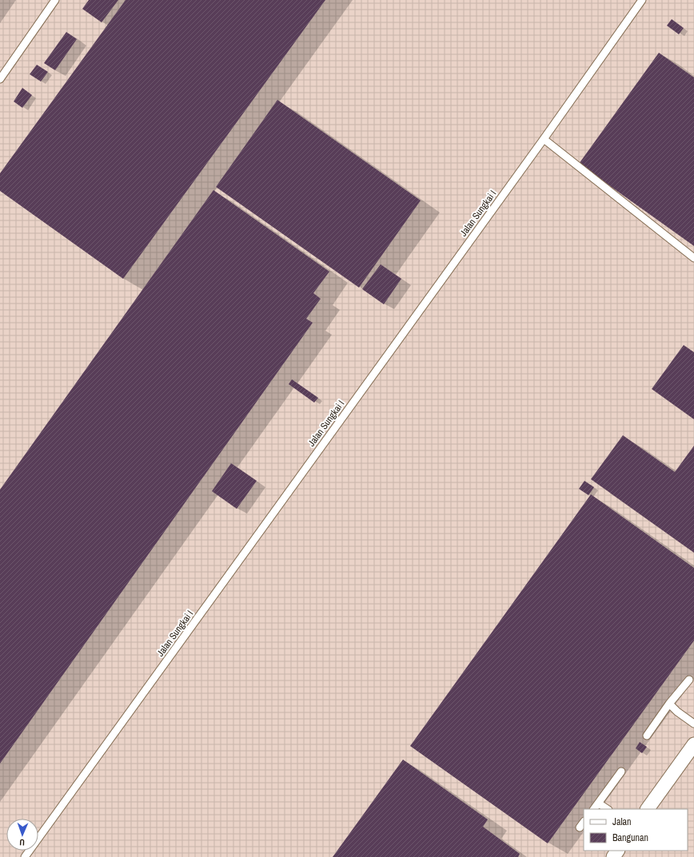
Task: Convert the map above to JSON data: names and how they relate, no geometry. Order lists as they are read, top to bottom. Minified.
{"streets":{"lane":["Jalan Sungkai I"]},"legend":["Jalan","Bangunan"],"north":"bottom"}
